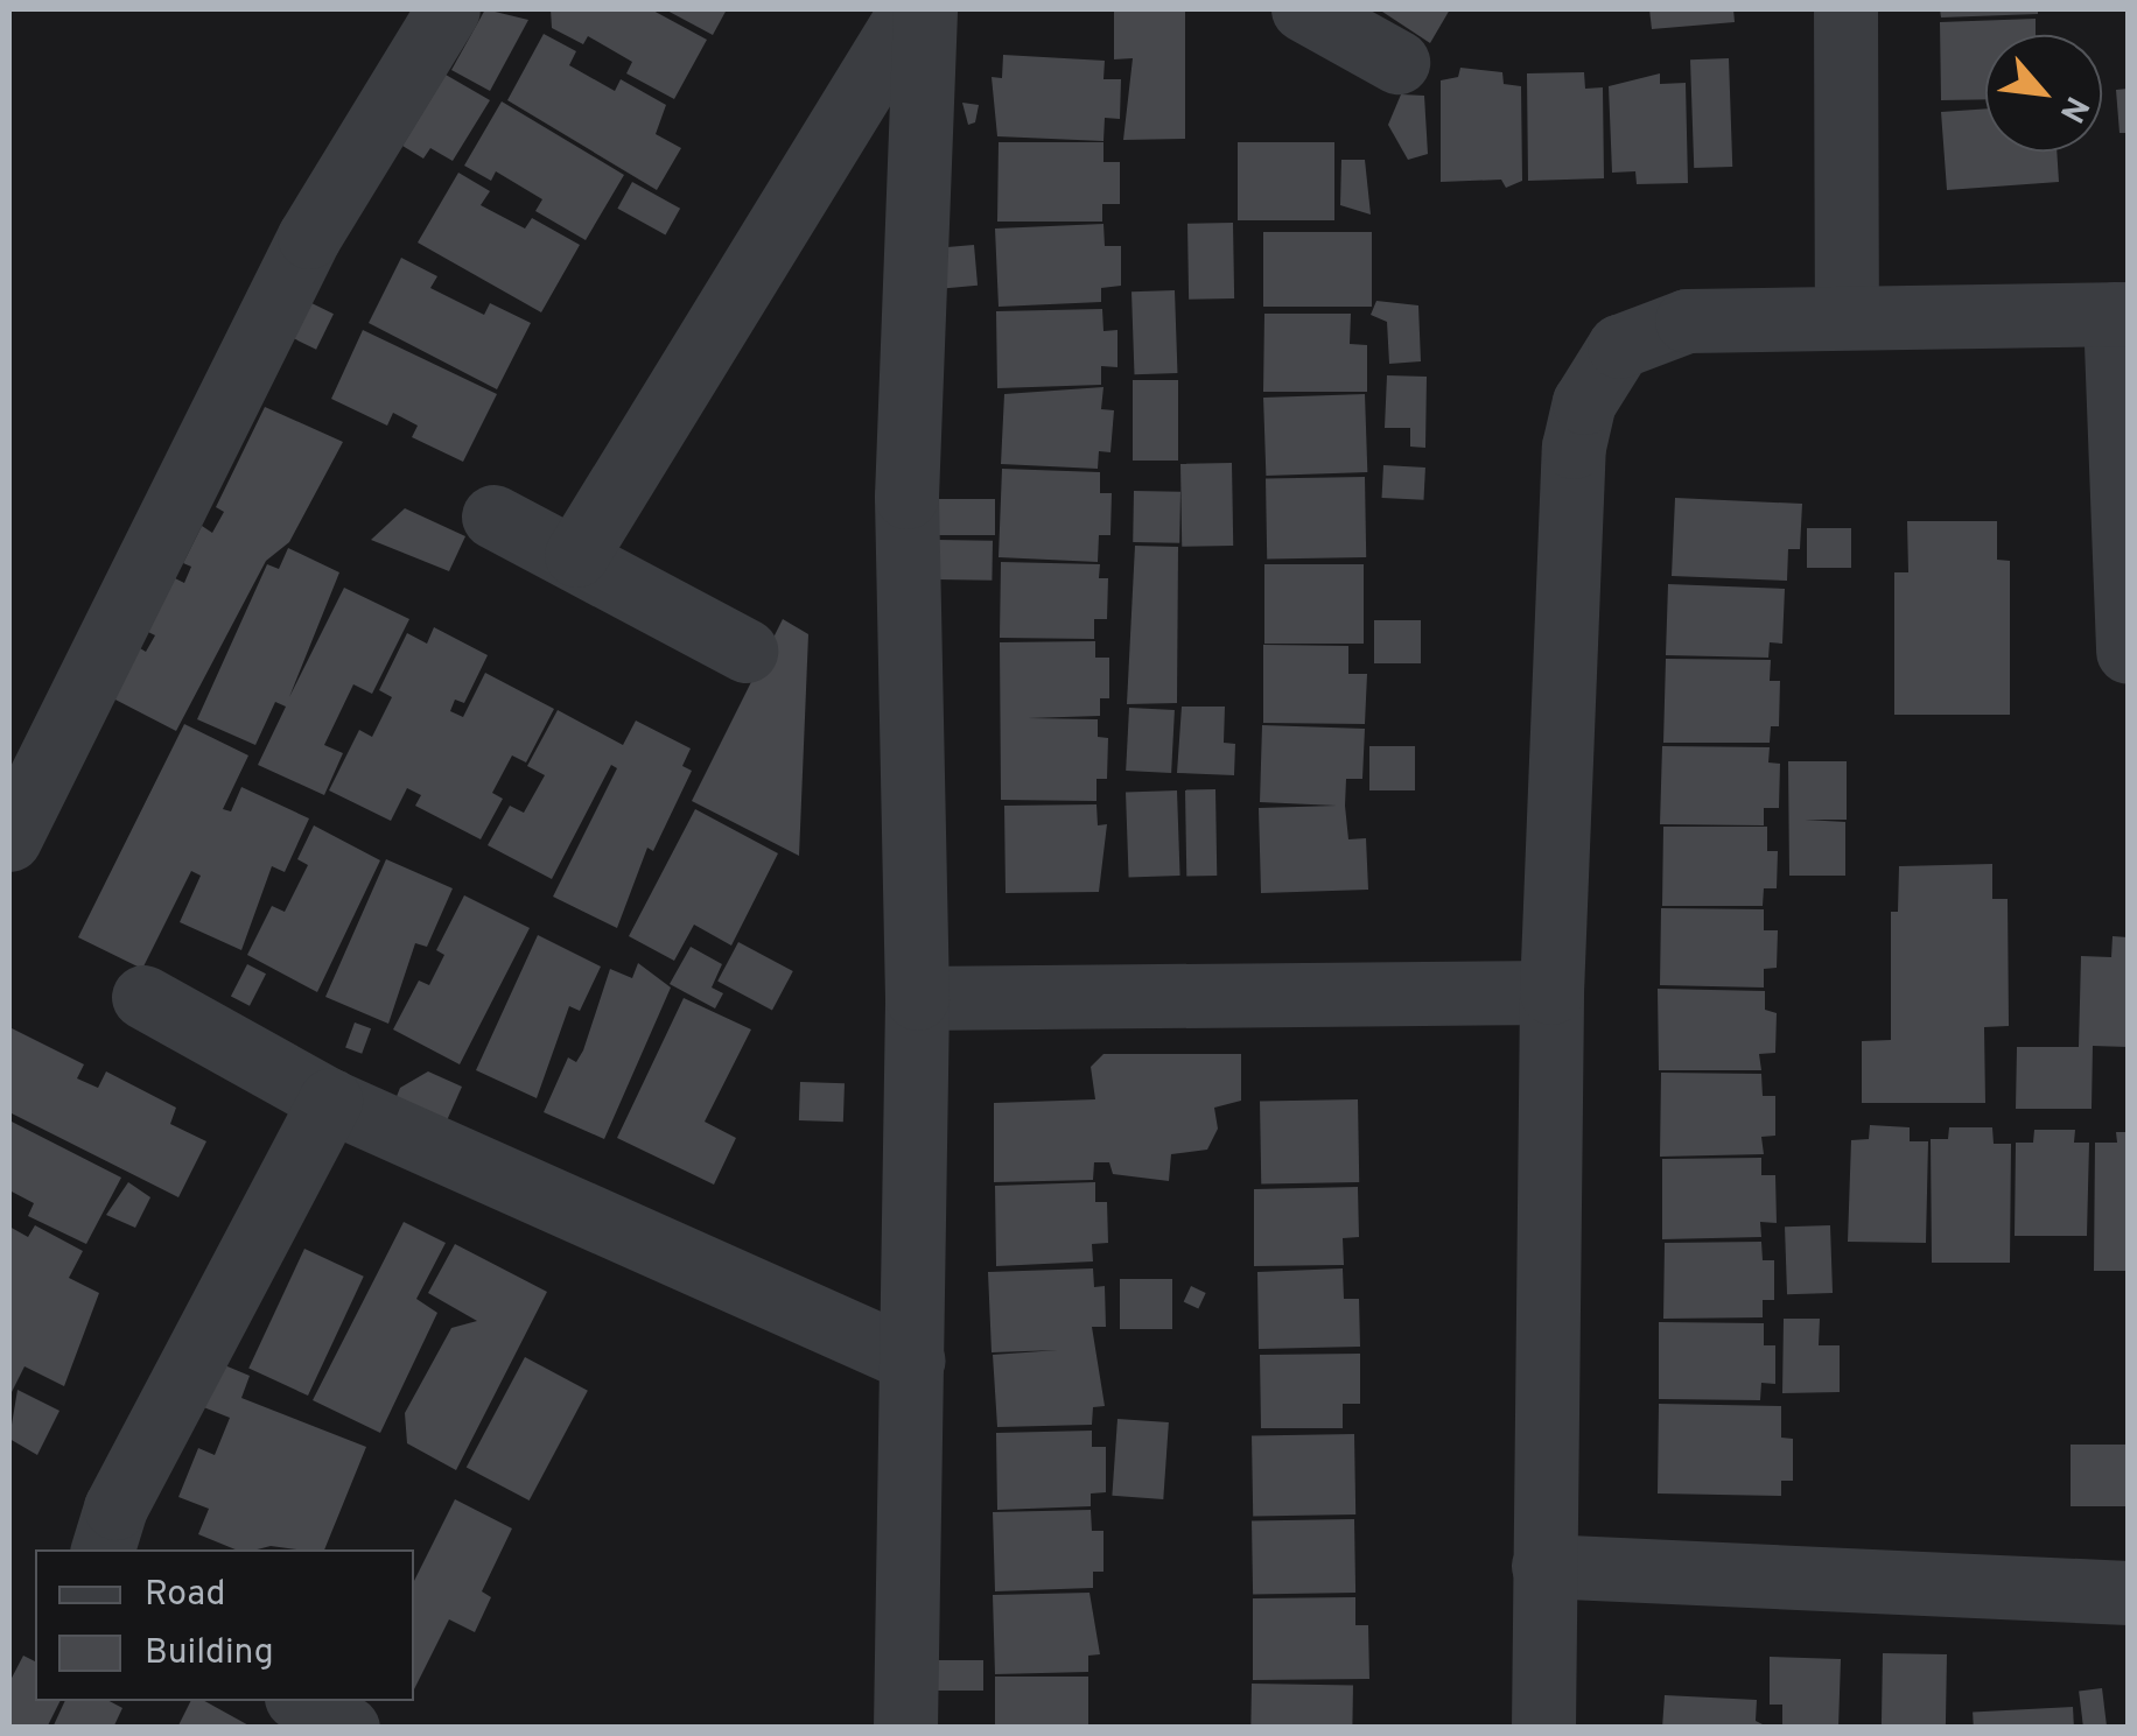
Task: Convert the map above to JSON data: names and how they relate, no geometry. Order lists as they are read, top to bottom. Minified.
{"legend":["Road","Building"],"north":"bottom right"}
